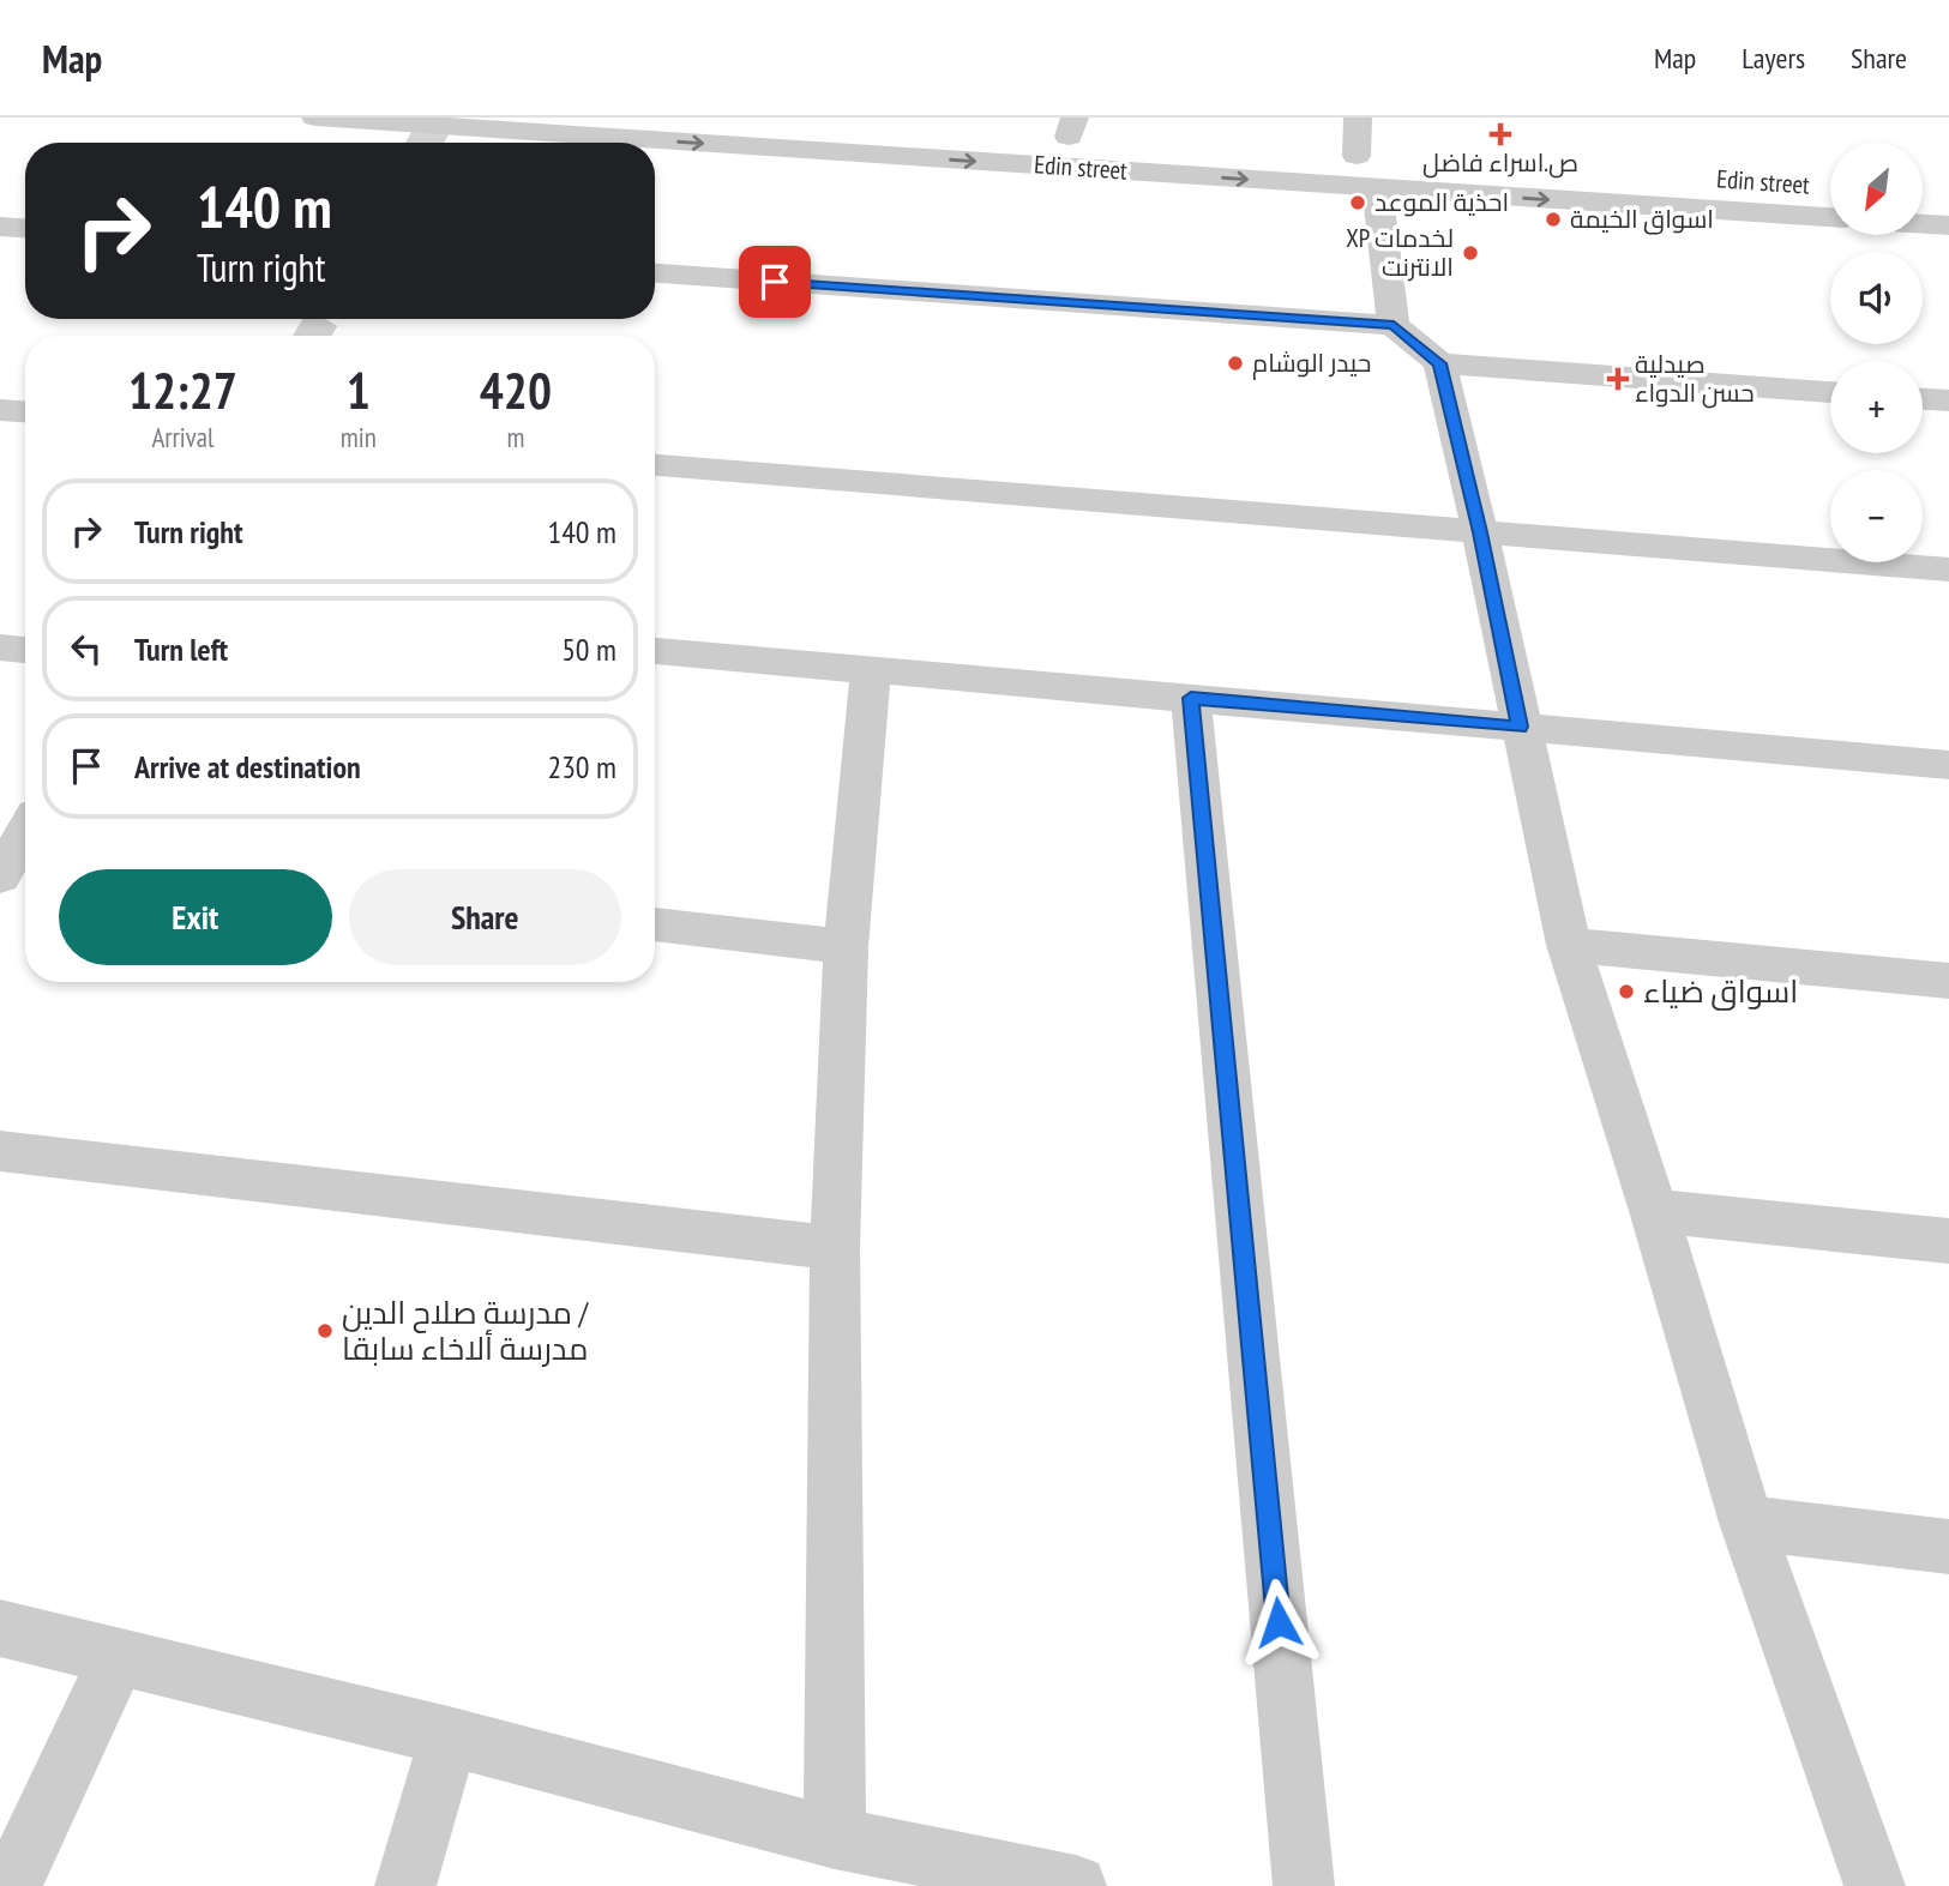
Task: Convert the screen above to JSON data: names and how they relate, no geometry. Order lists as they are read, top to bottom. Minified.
{"streets":{"street":["Edin street"]},"places":{"health":["ص.اسراء فاضل","صيدلية حسن الدواء"],"other":["احذية الموعد","اسواق الخيمة","XP لخدمات الانترنت","حيدر الوشام","اسواق ضياء","مدرسة صلاح الدين / مدرسة ألاخاء سابقا"]},"north":"bottom left","page":{"header":"Map","nav":["Map","Layers","Share"],"map_buttons":["+","−"],"turn":["140 m","Turn right"],"eta":["12:27","Arrival","1","min","420","m"],"list":[{"name":"Turn right","value":"140 m"},{"name":"Turn left","value":"50 m"},{"name":"Arrive at destination","value":"230 m"}],"buttons":["Exit","Share"]}}
